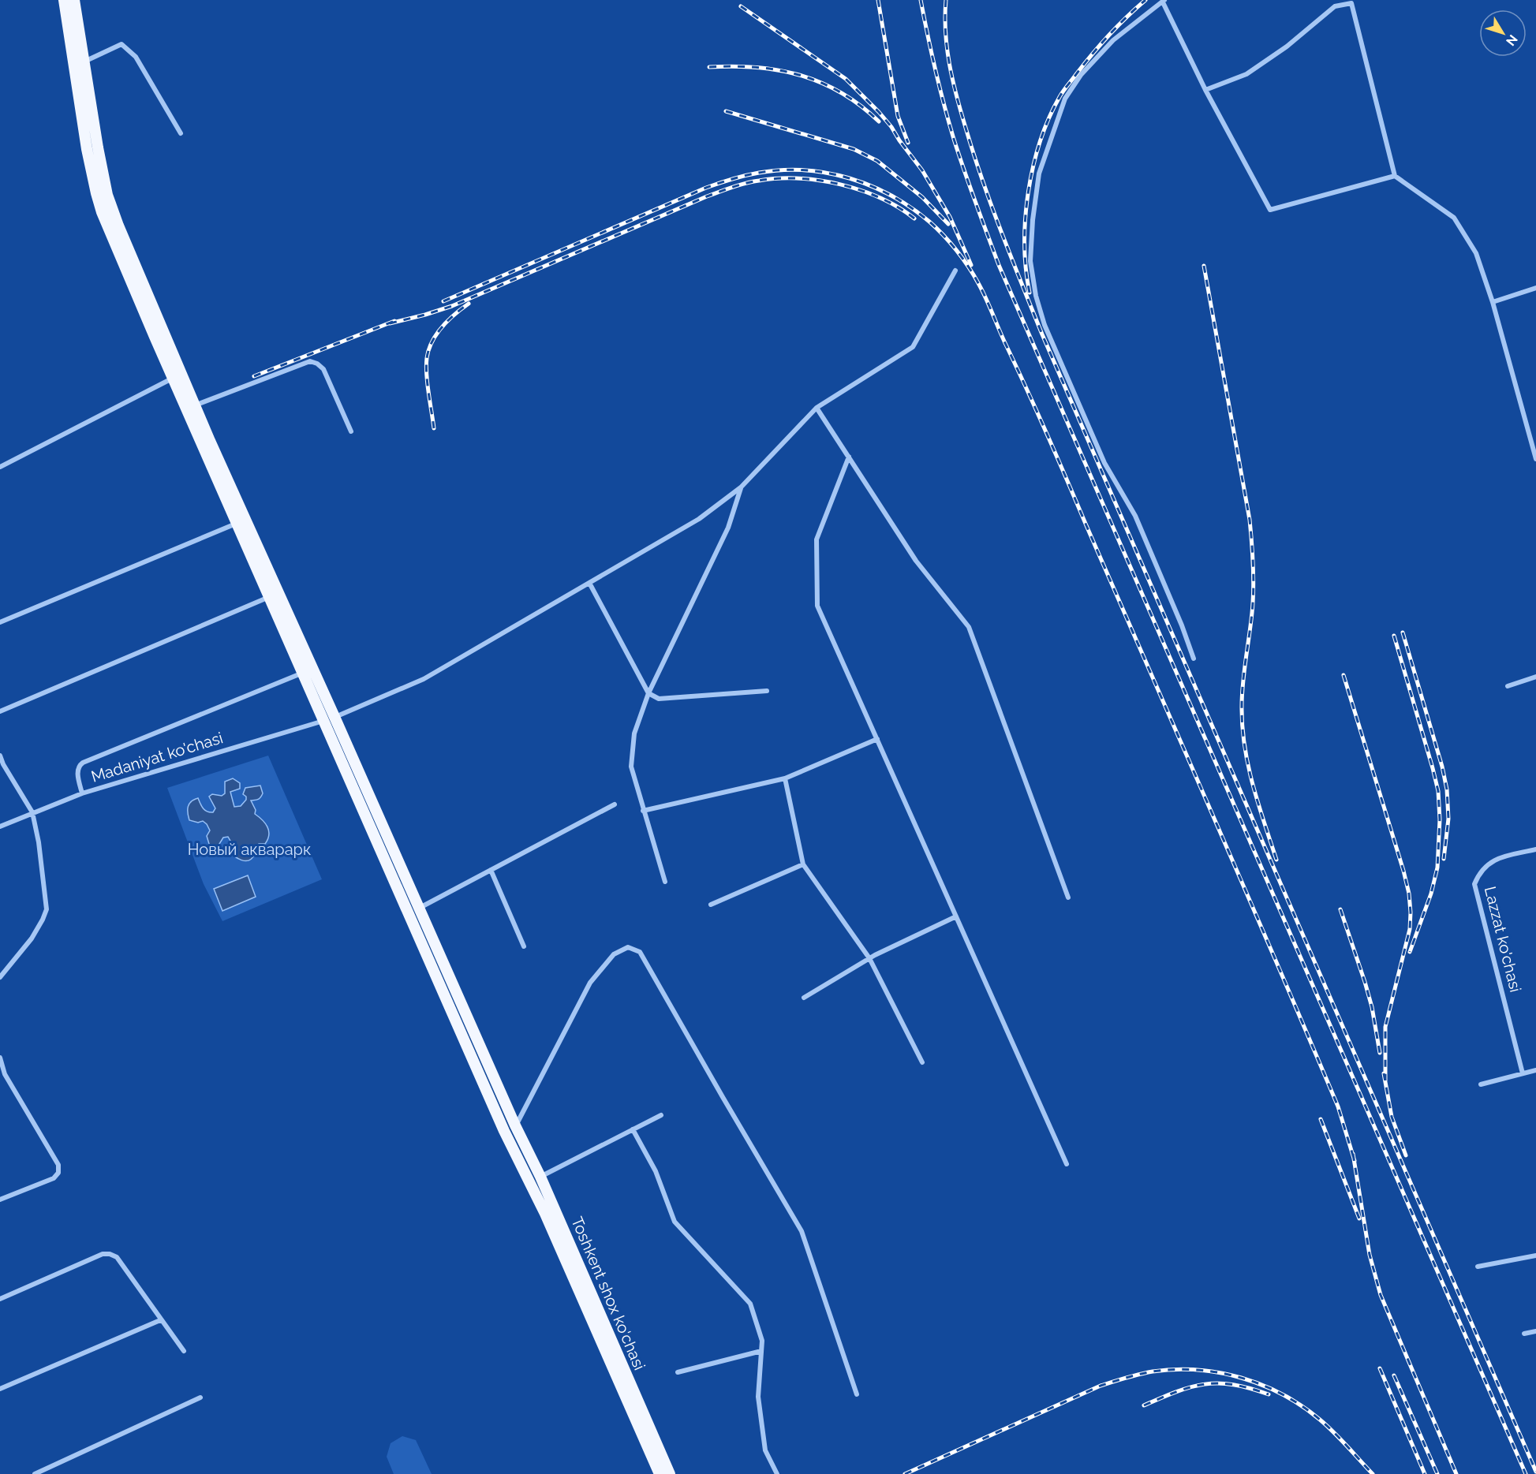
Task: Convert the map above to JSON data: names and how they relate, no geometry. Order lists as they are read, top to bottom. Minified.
{"streets":{"main road":["Toshkent shox ko'chasi"],"street":["Madaniyat ko'chasi","Lazzat ko'chasi"]},"crossings":[["Madaniyat ko'chasi","Toshkent shox ko'chasi"]],"parks":["Новый акварарк"],"north":"bottom right"}
